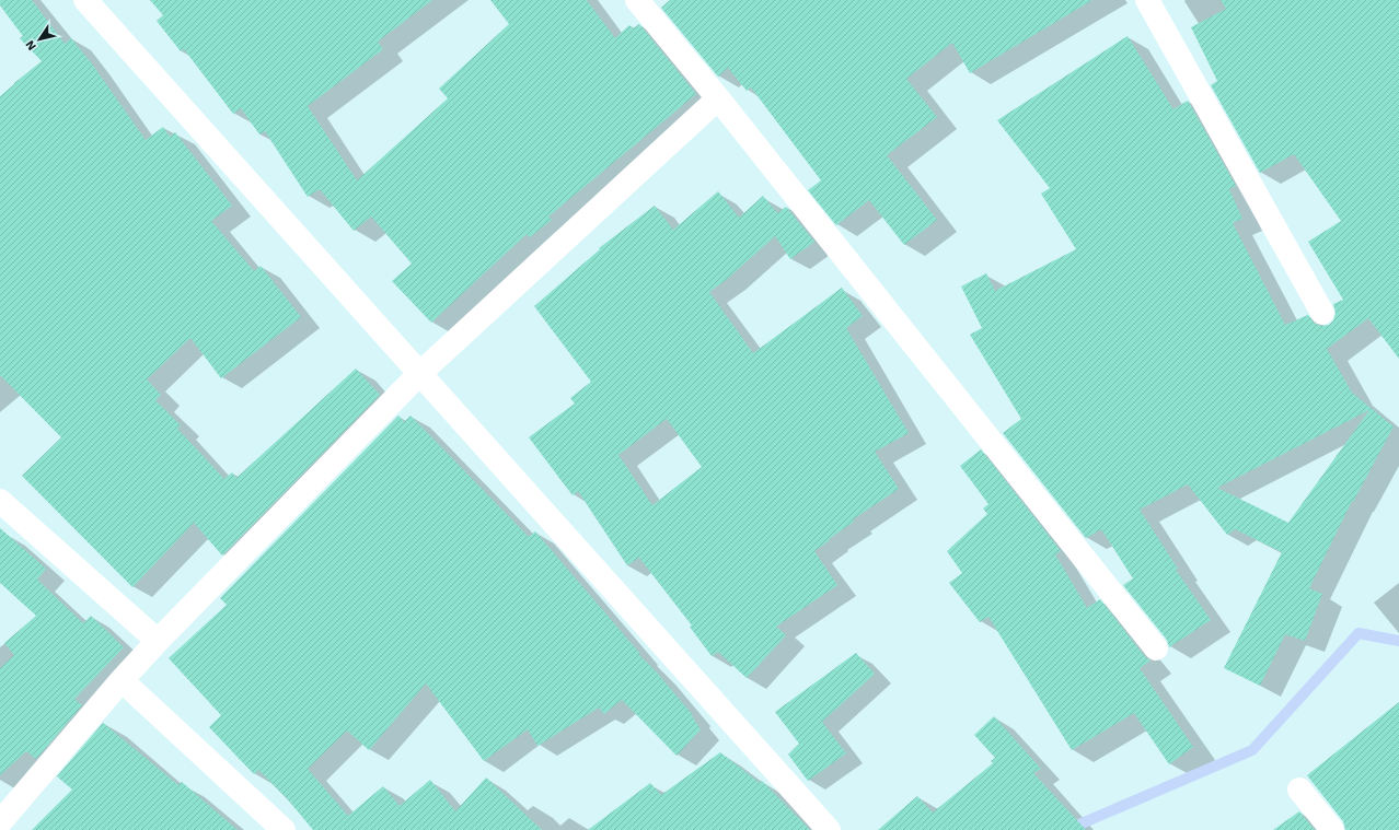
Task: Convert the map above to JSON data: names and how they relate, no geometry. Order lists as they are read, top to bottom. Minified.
{"north":"bottom left"}
